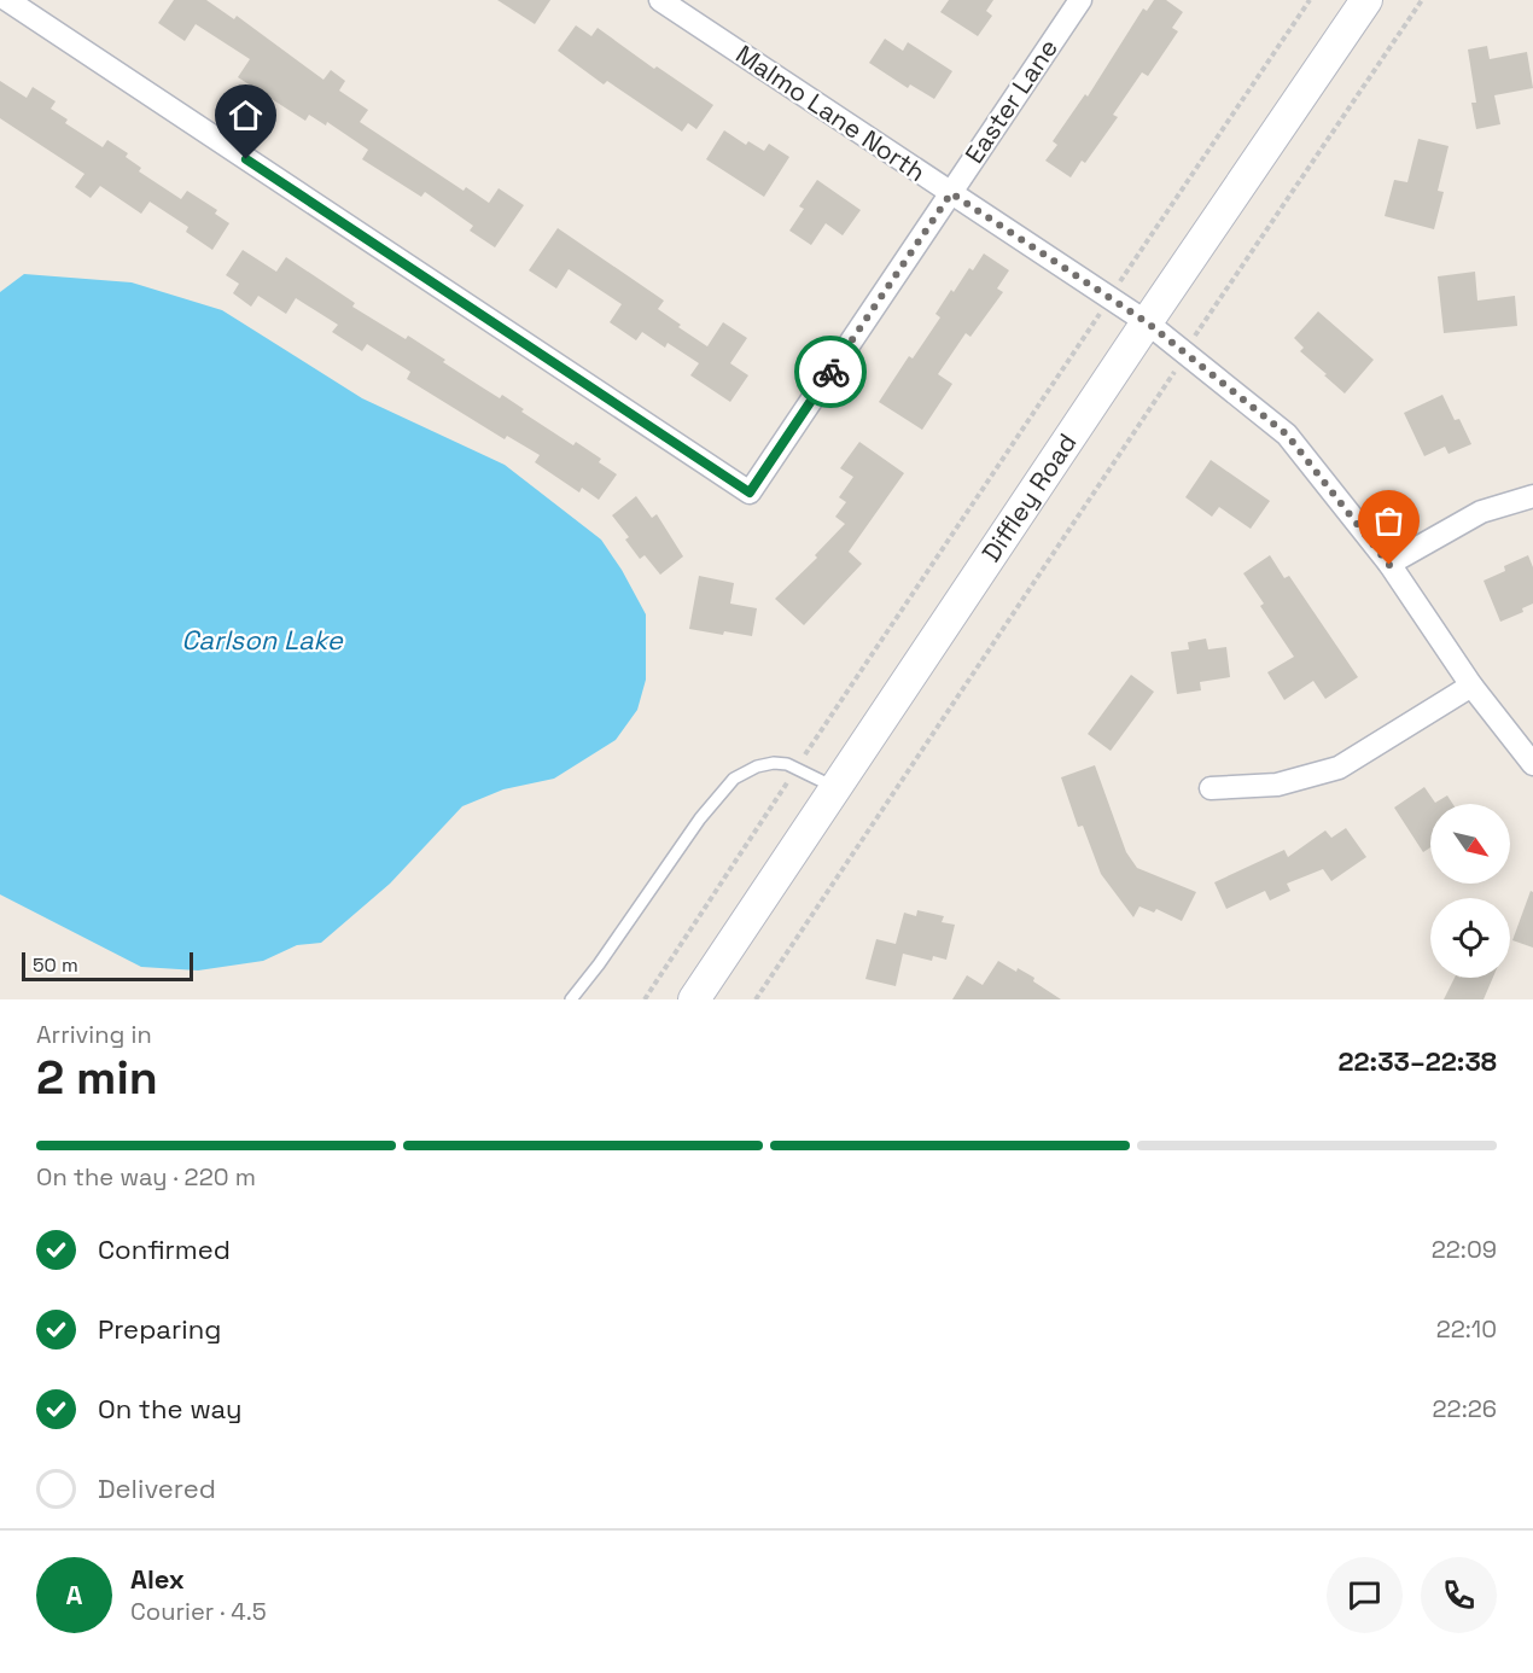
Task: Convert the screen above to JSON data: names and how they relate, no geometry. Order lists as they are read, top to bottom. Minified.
{"streets":{"main road":["Diffley Road"],"street":["Easter Lane","Malmo Lane North"]},"crossings":[["Easter Lane","Malmo Lane North"],["Malmo Lane North","Diffley Road"]],"water":["Carlson Lake"],"scale_bar":"50 m","north":"bottom right","page":{"scale":"50 m","heading":["2 min","Arriving in","22:33–22:38"],"panel":["Alex","Courier · 4.5"],"bar":"On the way · 220 m","list":[["Confirmed","22:09"],["Preparing","22:10"],["On the way","22:26"],"Delivered"],"round":"A"}}
